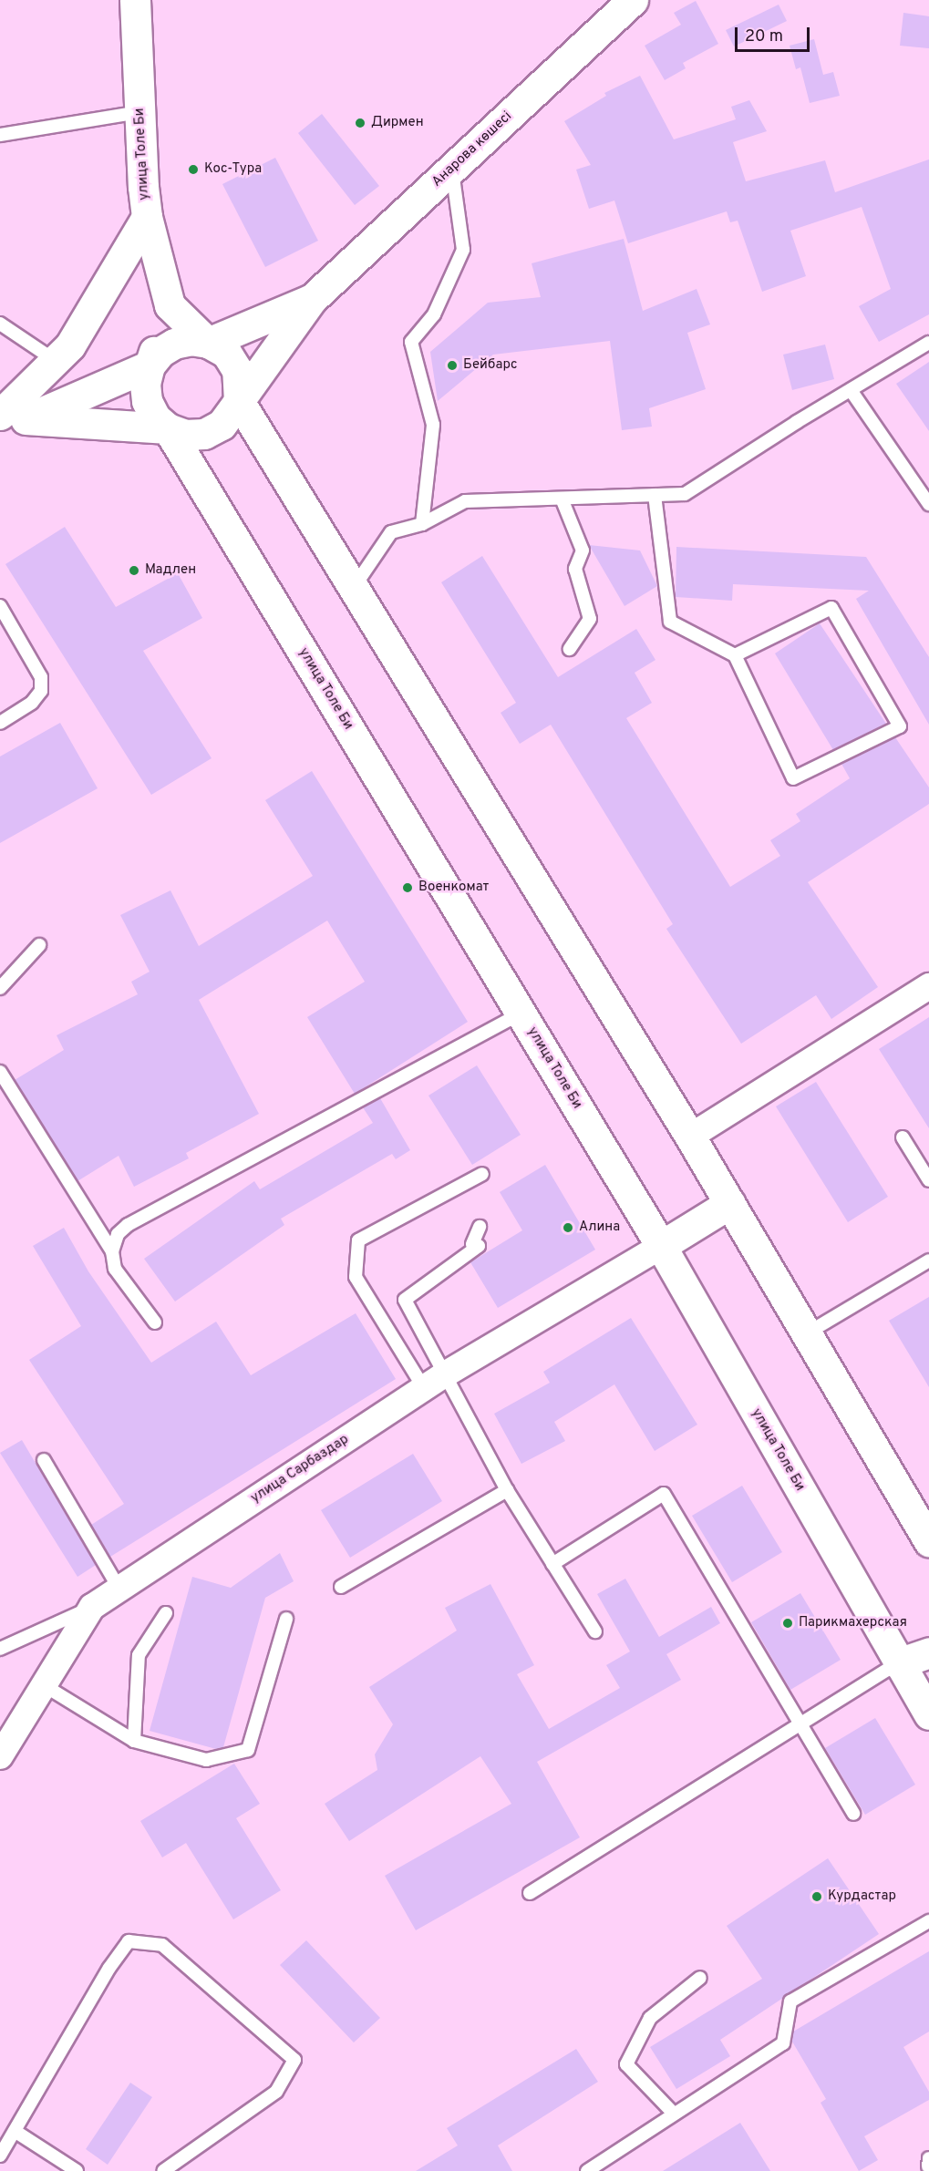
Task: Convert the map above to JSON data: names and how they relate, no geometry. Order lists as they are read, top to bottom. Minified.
{"streets":{"main road":["Анарова көшесі","улица Толе Би"],"street":["улица Сарбаздар"]},"crossings":[["улица Толе Би","улица Сарбаздар"]],"places":["Дирмен","Кос-Тура","Бейбарс","Мадлен","Военкомат","Алина","Парикмахерская","Курдастар"],"scale_bar":"20 m"}
